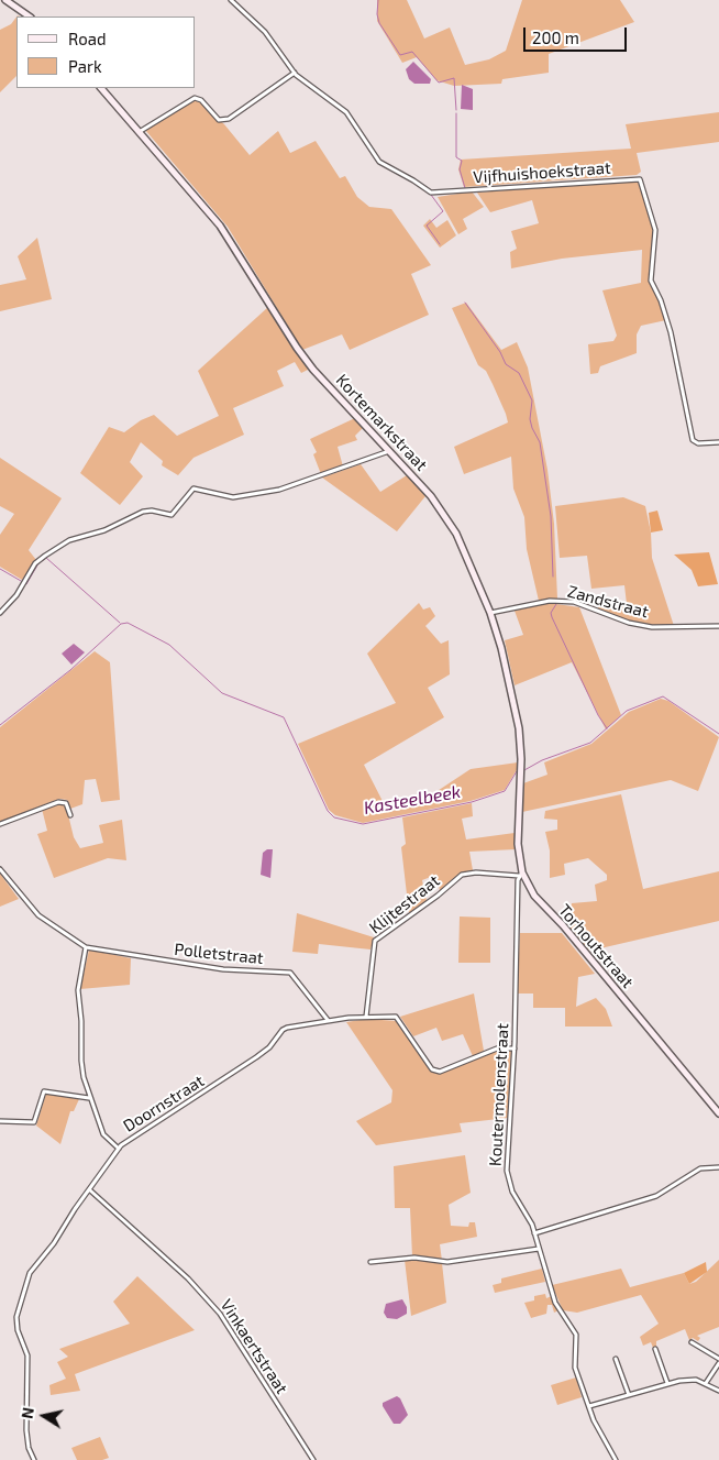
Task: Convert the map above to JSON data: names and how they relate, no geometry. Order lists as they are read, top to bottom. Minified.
{"streets":{"street":["Vijfhuishoekstraat","Kortemarkstraat","Zandstraat","Klijtestraat","Torhoutstraat","Polletstraat","Koutermolenstraat","Doornstraat","Vinkaertstraat"]},"crossings":[["Kortemarkstraat","Zandstraat"],["Kortemarkstraat","Torhoutstraat"],["Klijtestraat","Torhoutstraat"],["Klijtestraat","Koutermolenstraat"],["Klijtestraat","Doornstraat"],["Torhoutstraat","Koutermolenstraat"],["Polletstraat","Doornstraat"],["Koutermolenstraat","Doornstraat"],["Doornstraat","Vinkaertstraat"]],"water":["Kasteelbeek"],"legend":["Road","Park"],"scale_bar":"200 m","north":"left"}
